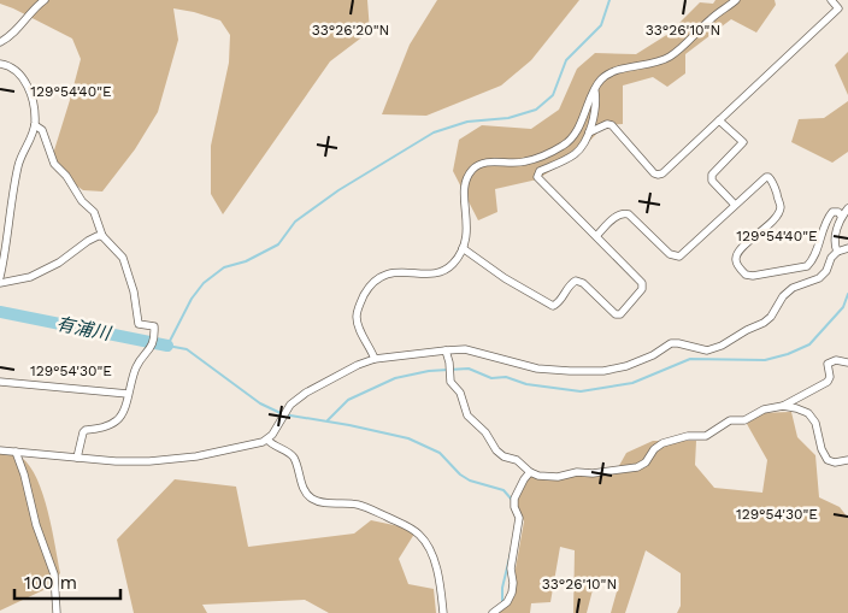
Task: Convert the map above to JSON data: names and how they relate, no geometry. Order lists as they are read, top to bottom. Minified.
{"water":["有浦川"],"scale_bar":"100 m","coordinates":["33°26'20\"N","33°26'10\"N","129°54'40\"E","129°54'30\"E"]}
